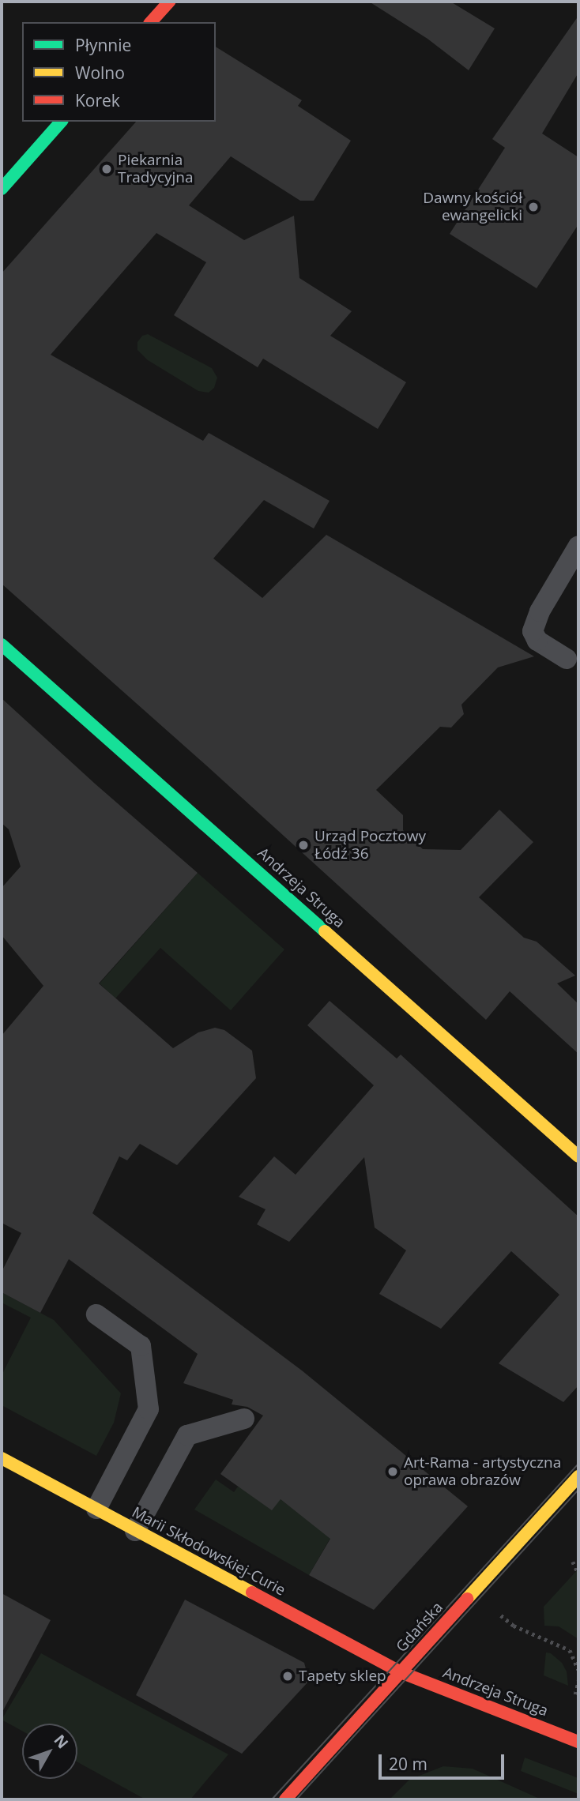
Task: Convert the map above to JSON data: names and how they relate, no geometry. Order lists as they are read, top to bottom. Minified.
{"streets":{"street":["Andrzeja Struga","Marii Skłodowskiej-Curie","Gdańska"]},"crossings":[["Andrzeja Struga","Marii Skłodowskiej-Curie"],["Andrzeja Struga","Gdańska"],["Marii Skłodowskiej-Curie","Gdańska"]],"places":["Piekarnia Tradycyjna","Dawny kościół ewangelicki","Urząd Pocztowy Łódź 36","Art-Rama - artystyczna oprawa obrazów","Tapety sklep"],"legend":["Płynnie","Wolno","Korek"],"scale_bar":"20 m","north":"top right"}
